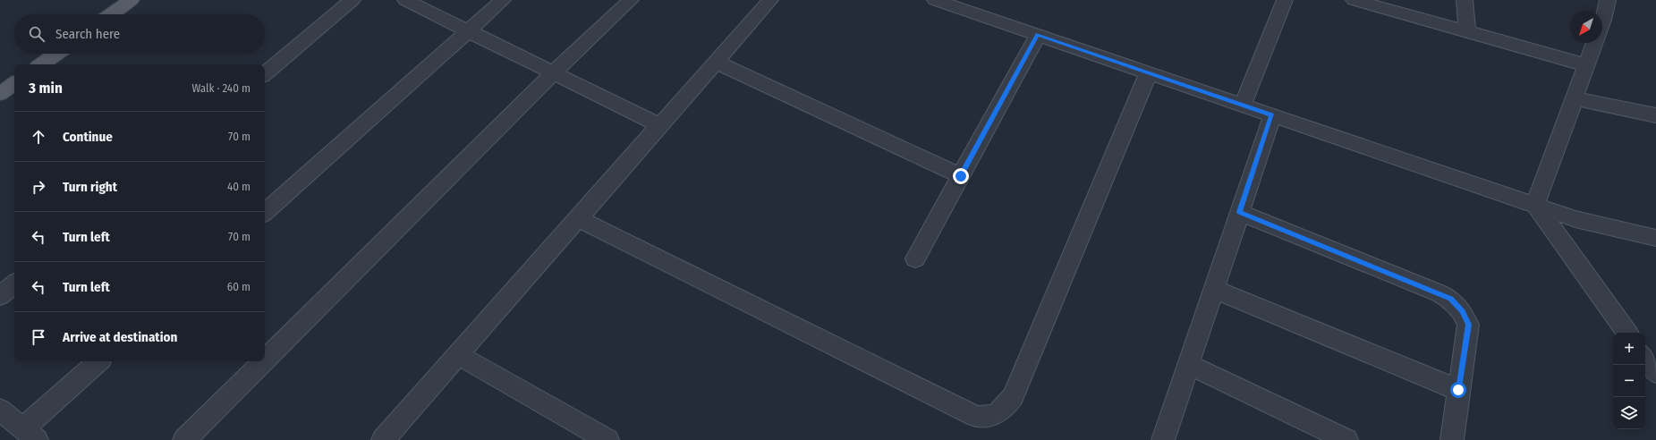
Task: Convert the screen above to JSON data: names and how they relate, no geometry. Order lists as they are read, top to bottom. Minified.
{"north":"bottom left","page":{"search":"Search here","heading":["3 min","Walk · 240 m"],"list":[["Continue","70 m"],["Turn right","40 m"],["Turn left","70 m"],["Turn left","60 m"],"Arrive at destination"],"map_buttons":["+","−"]}}
